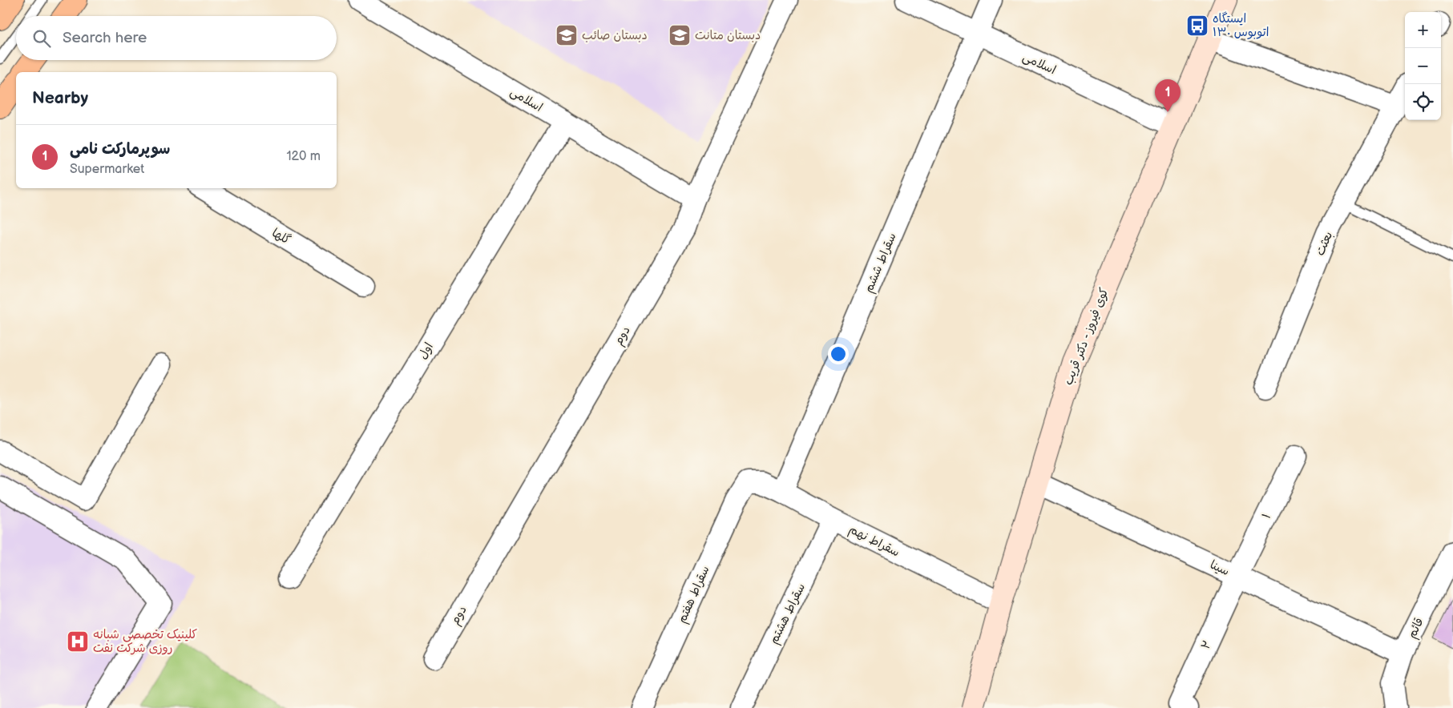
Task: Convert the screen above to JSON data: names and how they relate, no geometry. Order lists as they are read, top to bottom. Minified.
{"streets":{"main road":["کوی فیروز - دکتر قریب"],"street":["اسلامی","گلها","بعثت","سقراط ششم","دوم","اول","۱","سقراط نهم","سینا","سقراط هفتم","سقراط هشتم","قائم","۲"]},"crossings":[["اسلامی","سقراط ششم"],["اسلامی","دوم"],["اسلامی","کوی فیروز - دکتر قریب"],["اسلامی","اول"],["سقراط ششم","سقراط نهم"],["کوی فیروز - دکتر قریب","سقراط نهم"],["کوی فیروز - دکتر قریب","سینا"],["۱","سینا"],["۱","۲"],["سقراط نهم","سقراط هفتم"],["سقراط نهم","سقراط هشتم"],["سینا","قائم"],["سینا","۲"]],"places":{"bus stop":["ایستگاه اتوبوس ۱۳۰"],"school or university":["دبستان صائب","دبستان متانت"],"hospital":["کلینیک تخصصی شبانه روزی شرکت نفت"]},"page":{"map_buttons":["+","−"],"search":"Search here","heading":"Nearby","pins":"1","list":[{"mark":"1","name":"سوپرمارکت نامی","note":"Supermarket","value":"120 m"}]}}
